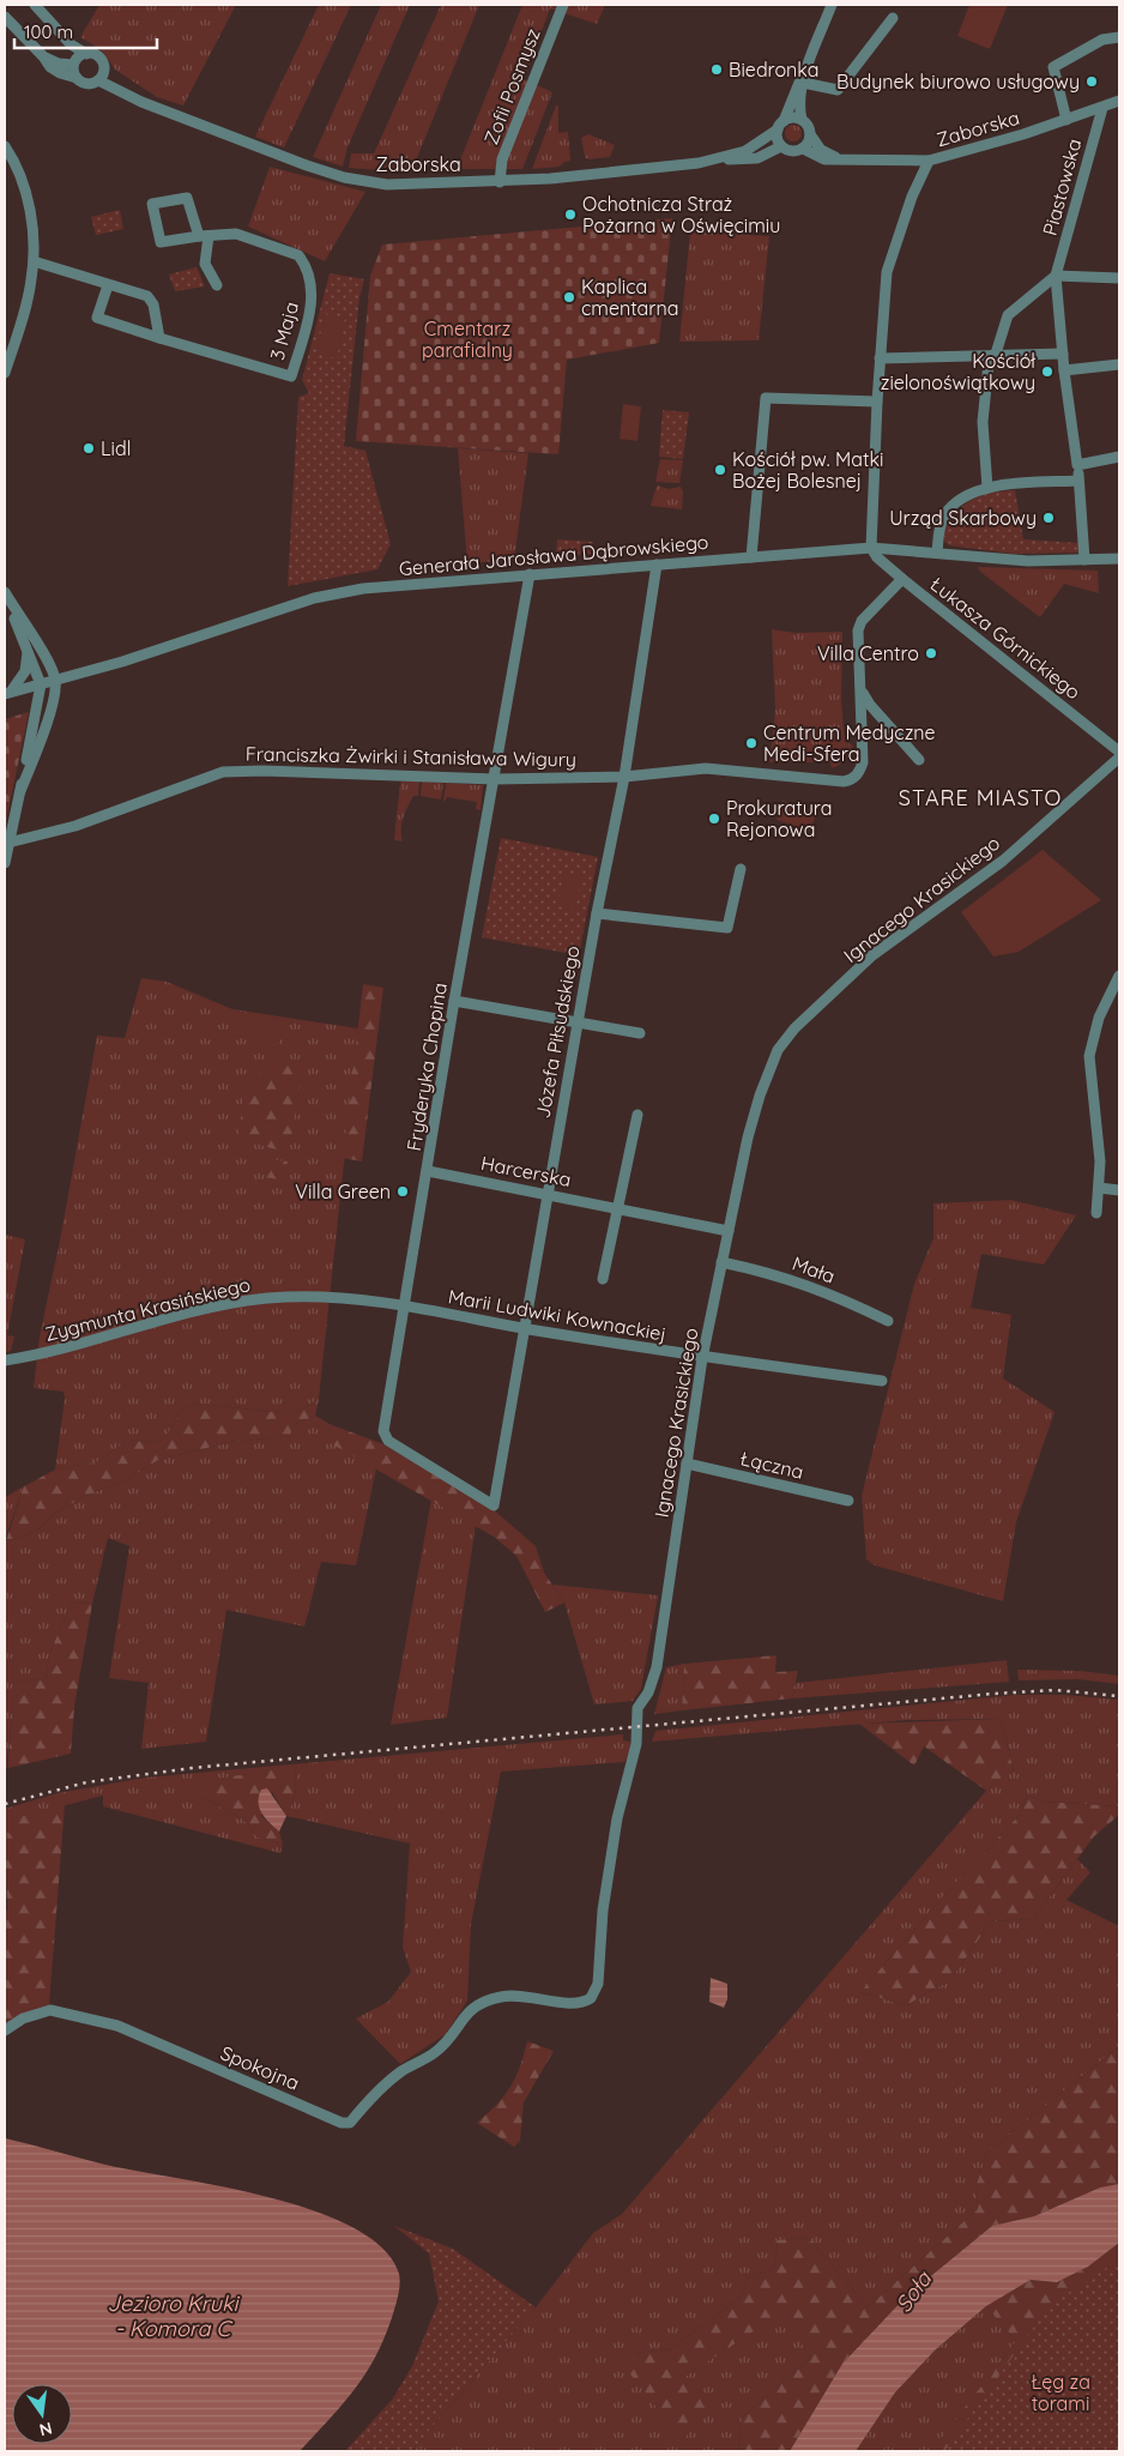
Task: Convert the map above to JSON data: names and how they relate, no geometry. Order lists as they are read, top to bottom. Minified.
{"streets":{"street":["Zofii Posmysz","Zaborska","Piastowska","3 Maja","Generała Jarosława Dąbrowskiego","Łukasza Górnickiego","Franciszka Żwirki i Stanisława Wigury","Ignacego Krasickiego","Józefa Piłsudskiego","Fryderyka Chopina","Harcerska","Mała","Zygmunta Krasińskiego","Marii Ludwiki Kownackiej","Łączna","Spokojna"]},"crossings":[["Zofii Posmysz","Zaborska"],["Zaborska","Piastowska"],["Generała Jarosława Dąbrowskiego","Łukasza Górnickiego"],["Generała Jarosława Dąbrowskiego","Józefa Piłsudskiego"],["Generała Jarosława Dąbrowskiego","Fryderyka Chopina"],["Łukasza Górnickiego","Franciszka Żwirki i Stanisława Wigury"],["Franciszka Żwirki i Stanisława Wigury","Józefa Piłsudskiego"],["Franciszka Żwirki i Stanisława Wigury","Fryderyka Chopina"],["Ignacego Krasickiego","Harcerska"],["Ignacego Krasickiego","Mała"],["Ignacego Krasickiego","Marii Ludwiki Kownackiej"],["Ignacego Krasickiego","Łączna"],["Ignacego Krasickiego","Spokojna"],["Józefa Piłsudskiego","Fryderyka Chopina"],["Józefa Piłsudskiego","Harcerska"],["Józefa Piłsudskiego","Marii Ludwiki Kownackiej"],["Fryderyka Chopina","Harcerska"],["Fryderyka Chopina","Zygmunta Krasińskiego"],["Fryderyka Chopina","Marii Ludwiki Kownackiej"],["Zygmunta Krasińskiego","Marii Ludwiki Kownackiej"]],"districts":["STARE MIASTO"],"water":["Soła","Jezioro Kruki - Komora C"],"parks":["Cmentarz parafialny","Łęg za torami"],"places":["Biedronka","Budynek biurowo usługowy","Ochotnicza Straż Pożarna w Oświęcimiu","Kaplica cmentarna","Kościół zielonoświątkowy","Lidl","Kościół pw. Matki Bożej Bolesnej","Urząd Skarbowy","Villa Centro","Centrum Medyczne Medi-Sfera","Prokuratura Rejonowa","Villa Green"],"scale_bar":"100 m","north":"bottom"}
